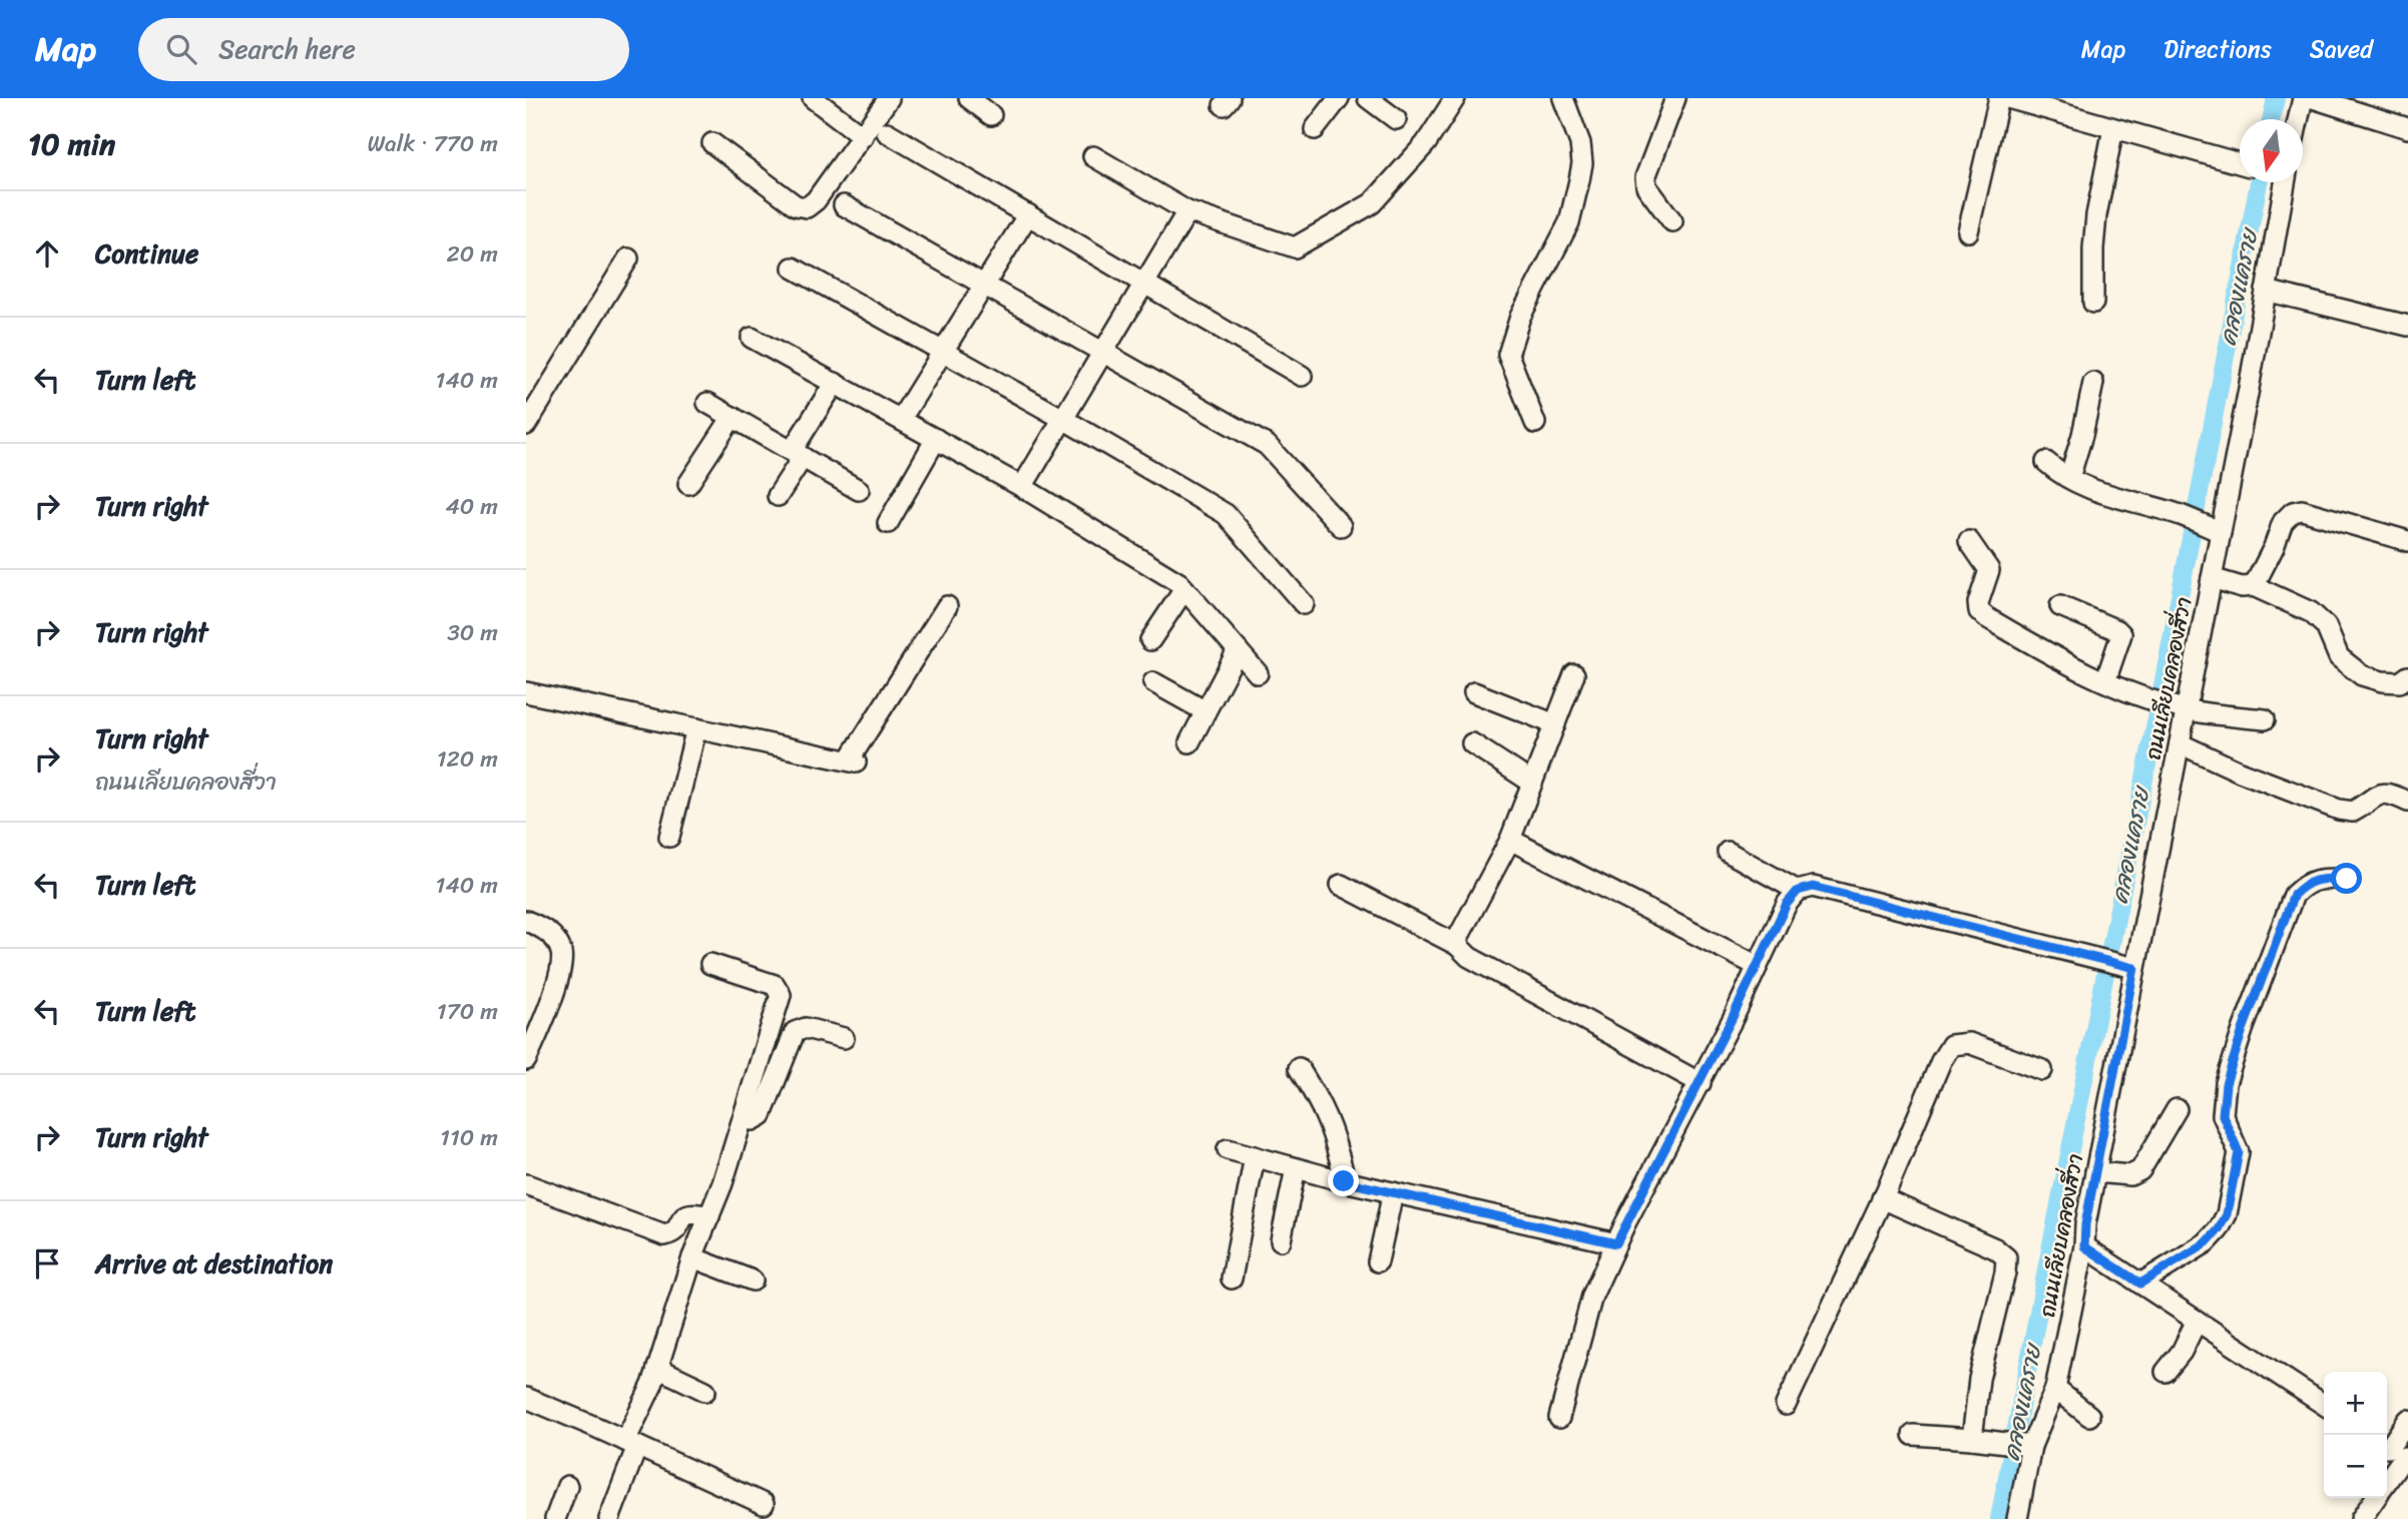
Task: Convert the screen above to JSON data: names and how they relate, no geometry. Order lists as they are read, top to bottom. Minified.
{"streets":{"street":["ถนนเลียบคลองสี่วา"]},"water":["คลองเเคราย"],"north":"bottom","page":{"header":"Map","search":"Search here","nav":["Map","Directions","Saved"],"heading":["10 min","Walk · 770 m"],"list":[["Continue","20 m"],["Turn left","140 m"],["Turn right","40 m"],["Turn right","30 m"],["Turn right","ถนนเลียบคลองสี่วา","120 m"],["Turn left","140 m"],["Turn left","170 m"],["Turn right","110 m"],"Arrive at destination"],"map_buttons":["+","−"]}}
